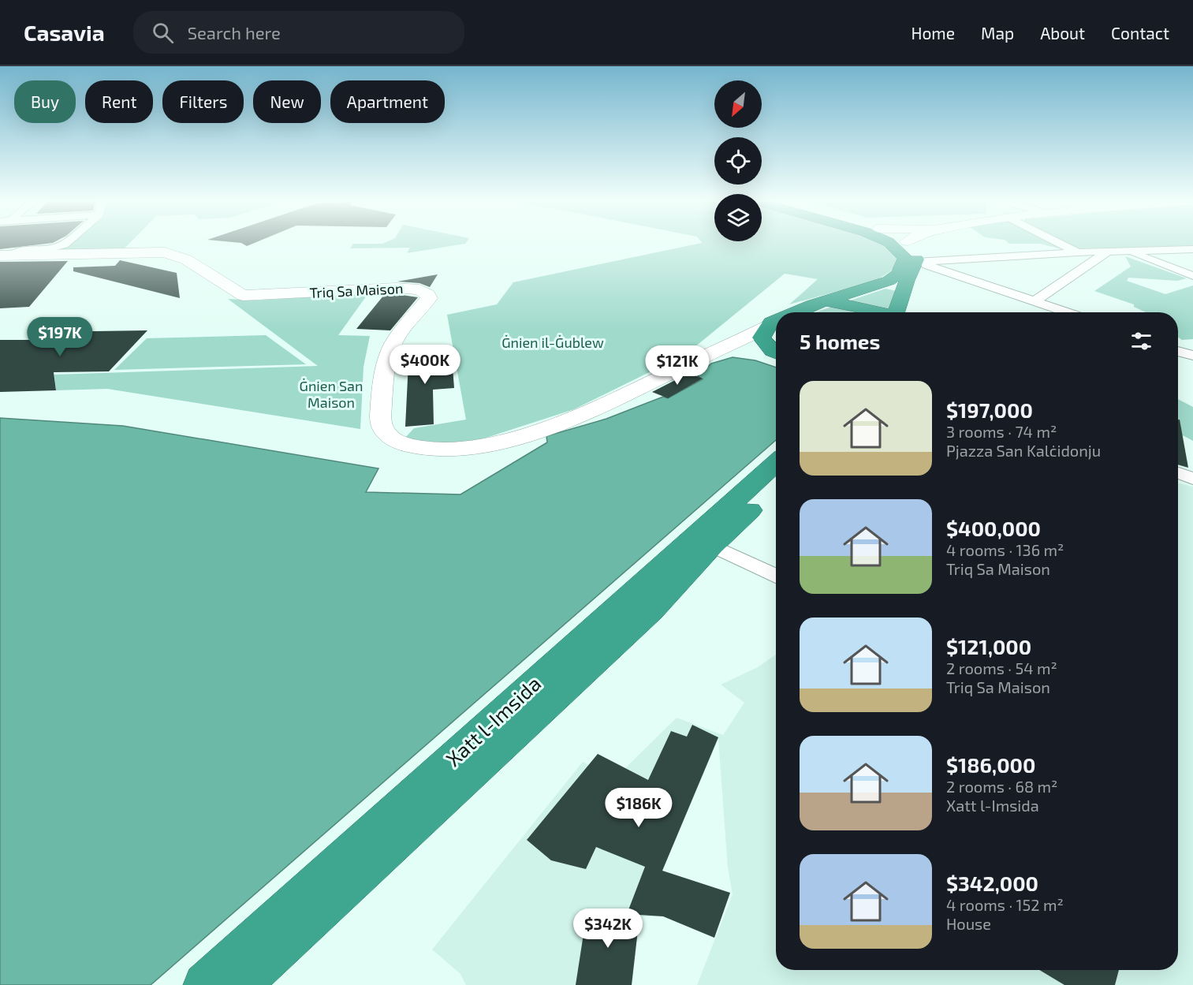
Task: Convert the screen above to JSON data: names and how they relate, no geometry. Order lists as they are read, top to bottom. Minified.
{"streets":{"highway":["Xatt l-Imsida"],"street":["Triq Sa Maison"]},"parks":["Ġnien il-Ġublew","Ġnien San Maison"],"north":"bottom left","page":{"header":"Casavia","search":"Search here","nav":["Home","Map","About","Contact"],"chip":["Buy","Rent","Filters","New","Apartment"],"heading":"5 homes","price":["$197K","$400K","$121K","$186K","$342K"],"list":[{"name":"$197,000","note":"3 rooms · 74 m² · Pjazza San Kalċidonju"},{"name":"$400,000","note":"4 rooms · 136 m² · Triq Sa Maison"},{"name":"$121,000","note":"2 rooms · 54 m² · Triq Sa Maison"},{"name":"$186,000","note":"2 rooms · 68 m² · Xatt l-Imsida"},{"name":"$342,000","note":"4 rooms · 152 m² · House"}]}}
